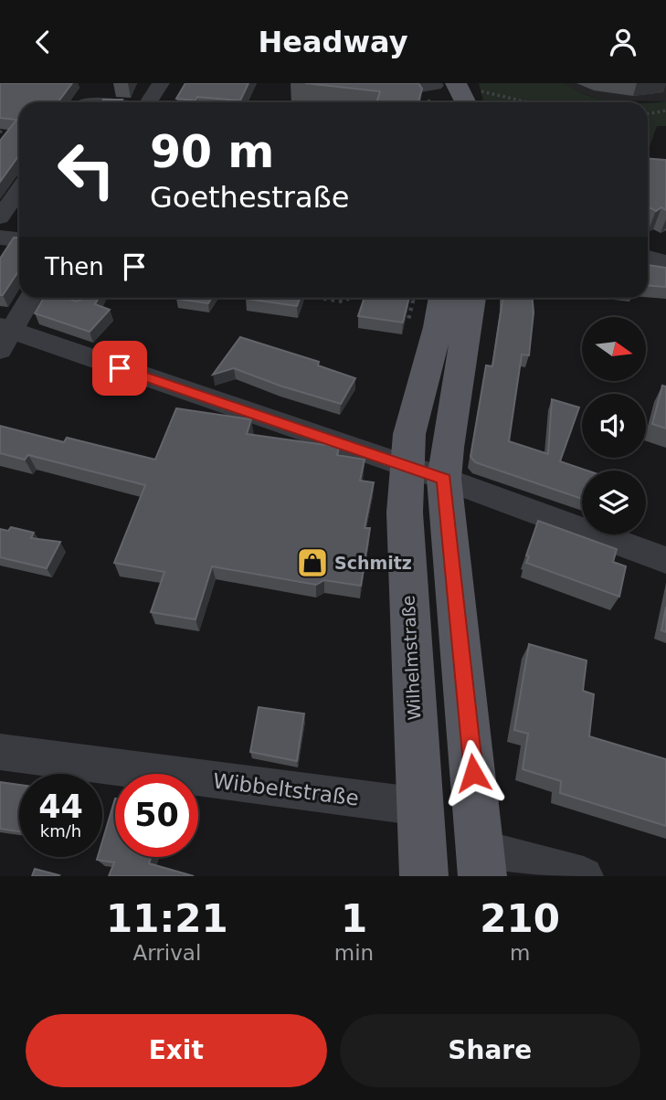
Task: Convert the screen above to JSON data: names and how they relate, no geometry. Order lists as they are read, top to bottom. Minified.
{"streets":{"main road":["Wilhelmstraße"],"street":["Wibbeltstraße"]},"crossings":[["Wilhelmstraße","Wibbeltstraße"]],"places":{"shop":["Schmitz"]},"north":"right","page":{"header":"Headway","turn":["90 m","Goethestraße"],"then":"Then","speed":"44 km/h","limit":"50","eta":["11:21","Arrival","1","min","210","m"],"buttons":["Exit","Share"]}}
